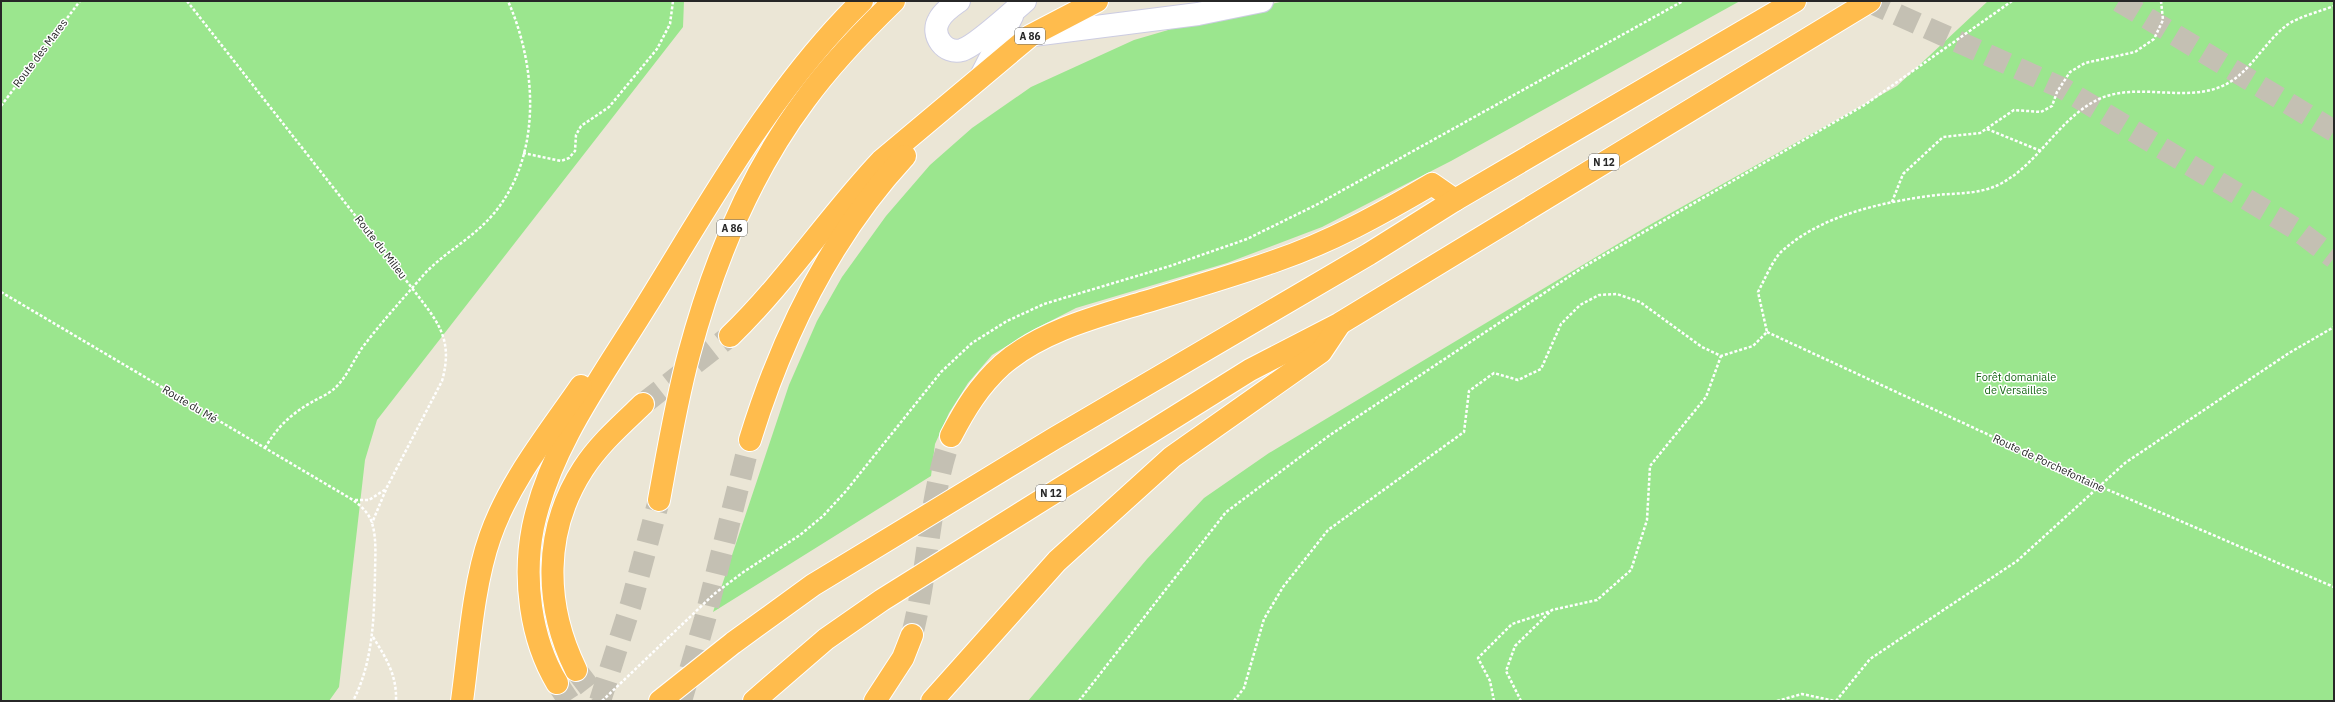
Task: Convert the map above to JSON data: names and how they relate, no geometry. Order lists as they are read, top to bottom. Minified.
{"streets":{"highway":["A 86","N 12"],"path":["Route des Mares","Route du Milieu","Route du Mé","Route de Porchefontaine"]},"crossings":[["Route du Milieu","Route du Mé"]],"parks":["Forêt domaniale de Versailles"]}
